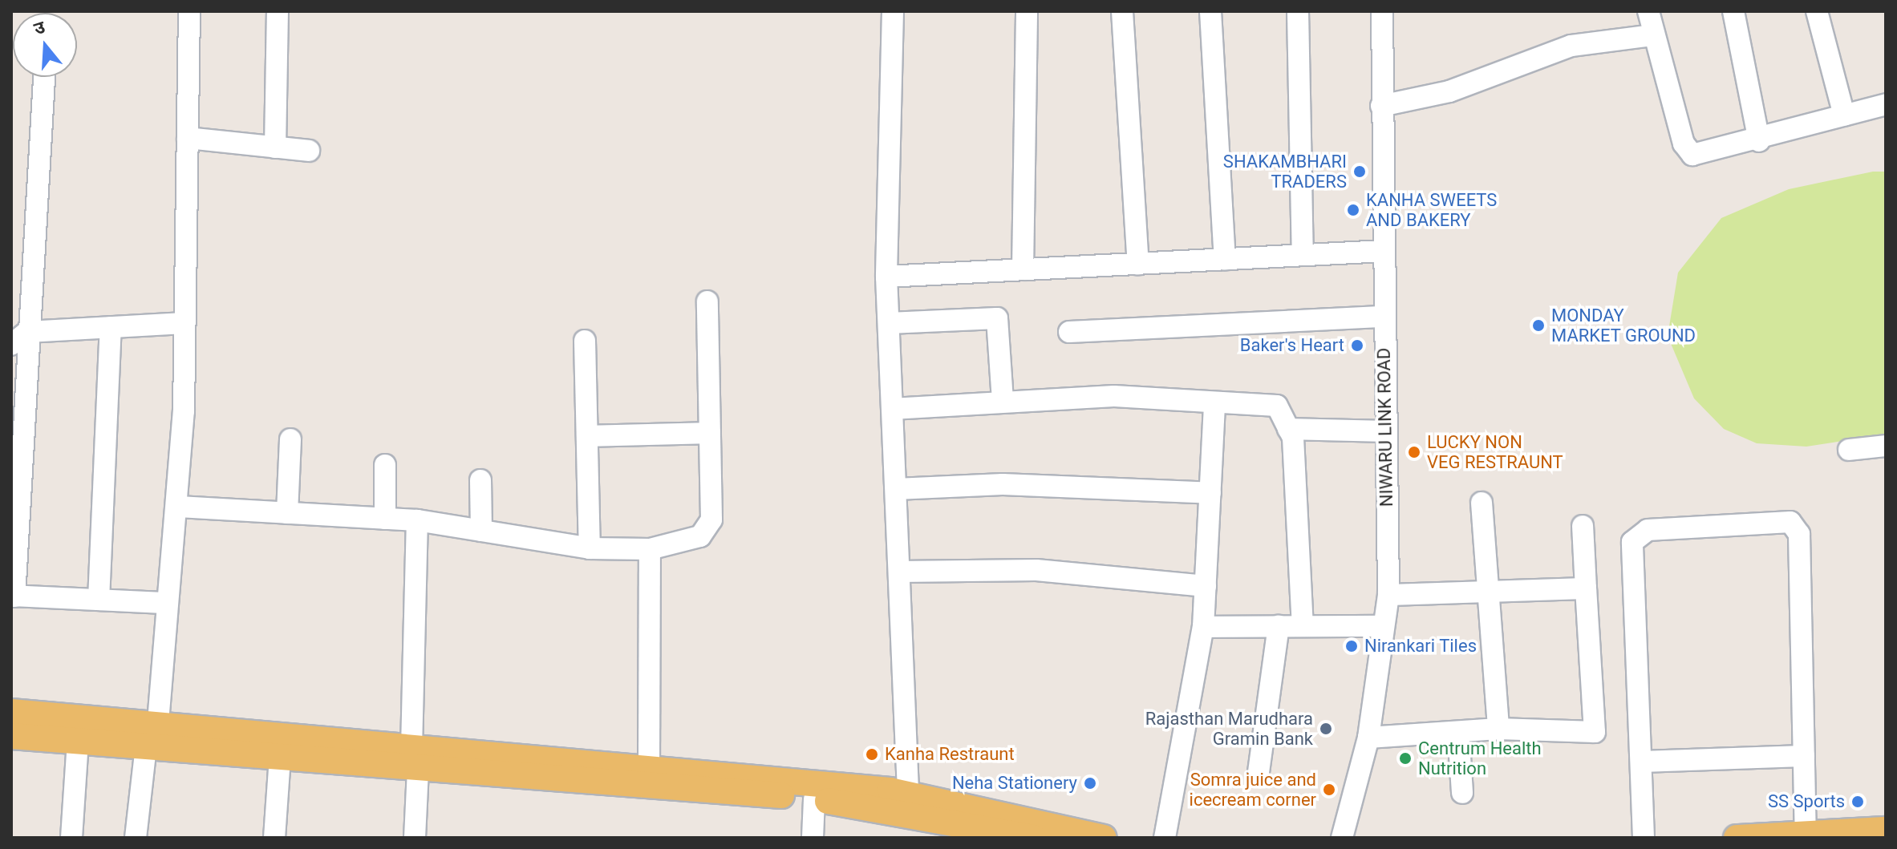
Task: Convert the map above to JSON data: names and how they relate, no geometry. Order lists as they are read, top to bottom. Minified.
{"streets":{"street":["NIWARU LINK ROAD"]},"places":["SHAKAMBHARI TRADERS","KANHA SWEETS AND BAKERY","MONDAY MARKET GROUND","Baker's Heart","LUCKY NON VEG RESTRAUNT","Nirankari Tiles","Rajasthan Marudhara Gramin Bank","Kanha Restraunt","Centrum Health Nutrition","Neha Stationery","Somra juice and icecream corner","SS Sports"],"north":"top"}
